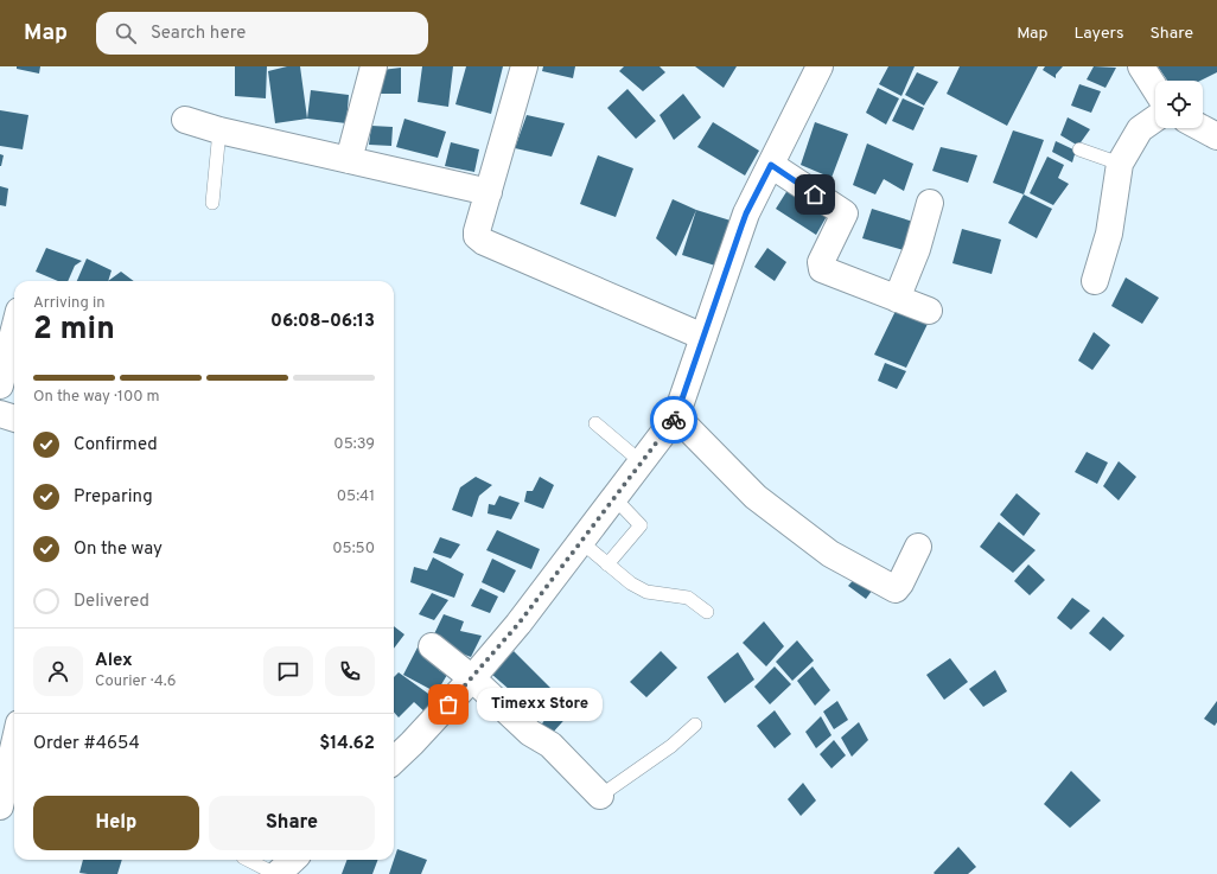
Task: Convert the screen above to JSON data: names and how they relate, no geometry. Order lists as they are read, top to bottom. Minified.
{"places":["Timexx Store"],"page":{"header":"Map","search":"Search here","nav":["Map","Layers","Share"],"heading":["2 min","Arriving in","06:08–06:13"],"panel":["Alex","Courier · 4.6","Order #4654","$14.62"],"bar":"On the way · 100 m","list":[["Confirmed","05:39"],["Preparing","05:41"],["On the way","05:50"],"Delivered"],"bubble":"Timexx Store","buttons":["Help","Share"]}}
